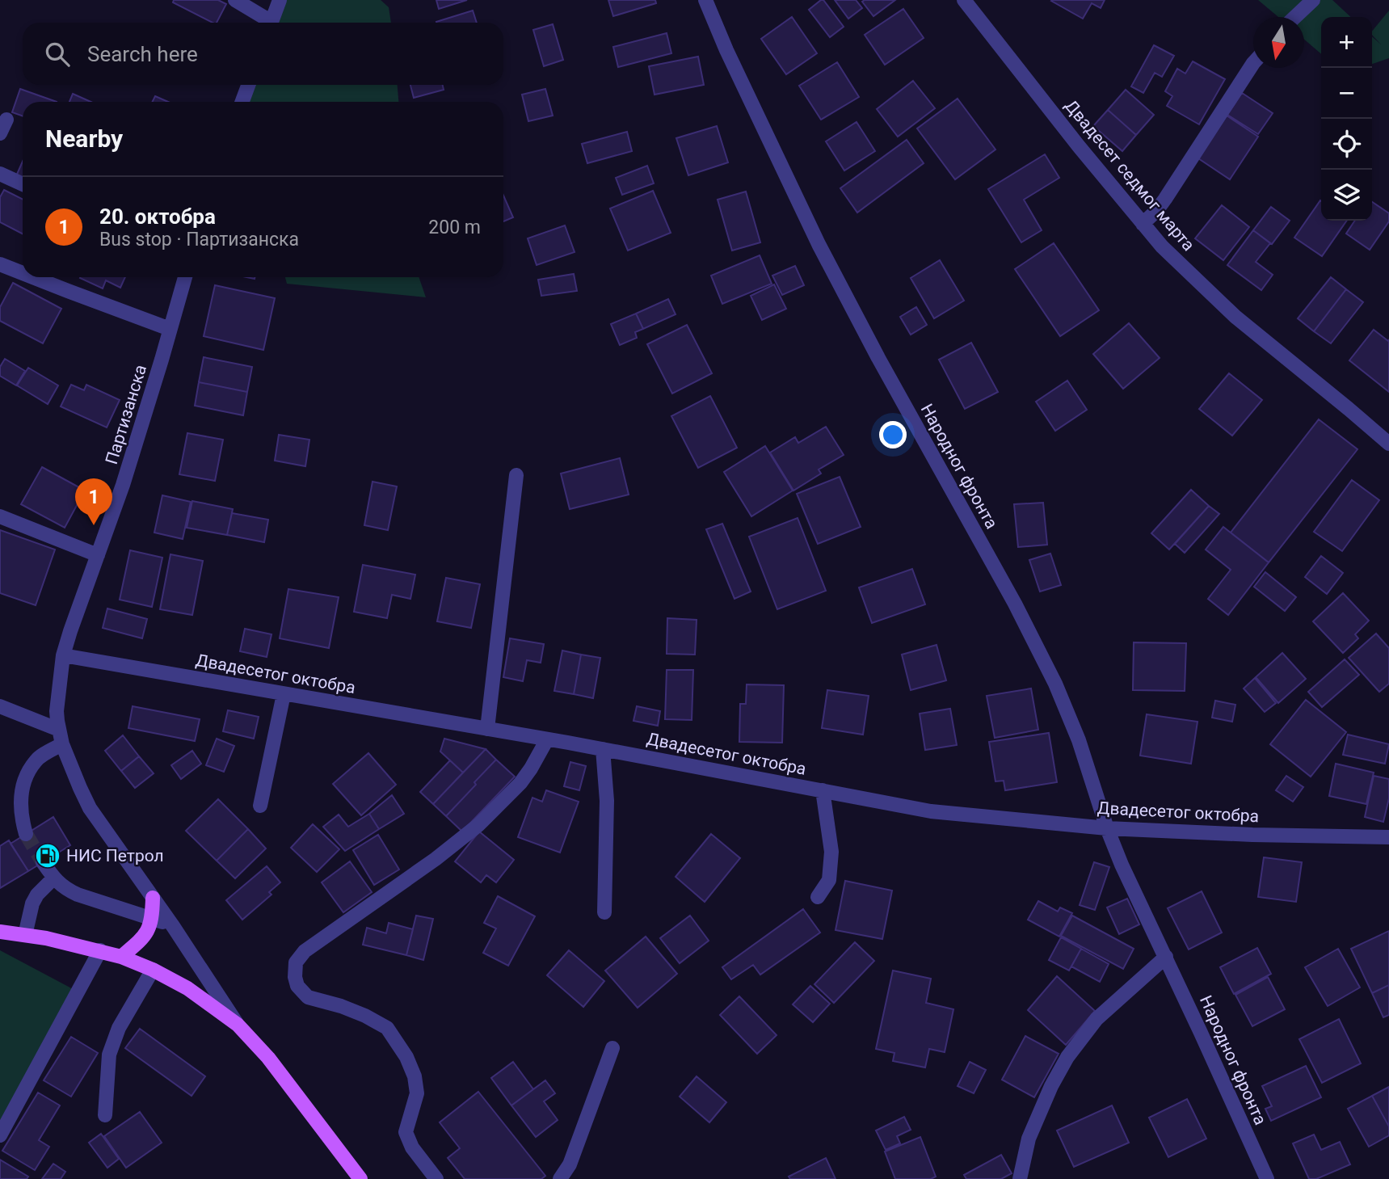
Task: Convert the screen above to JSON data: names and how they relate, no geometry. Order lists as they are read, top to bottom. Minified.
{"streets":{"street":["Двадесет седмог марта","Партизанска","Народног фронта","Двадесетог октобра"]},"crossings":[["Партизанска","Двадесетог октобра"],["Народног фронта","Двадесетог октобра"]],"places":{"fuel station":["НИС Петрол"]},"north":"bottom","page":{"map_buttons":["+","−"],"search":"Search here","heading":"Nearby","list":[{"mark":"1","name":"20. октобра","note":"Bus stop · Партизанска","value":"200 m"}],"pins":"1"}}
